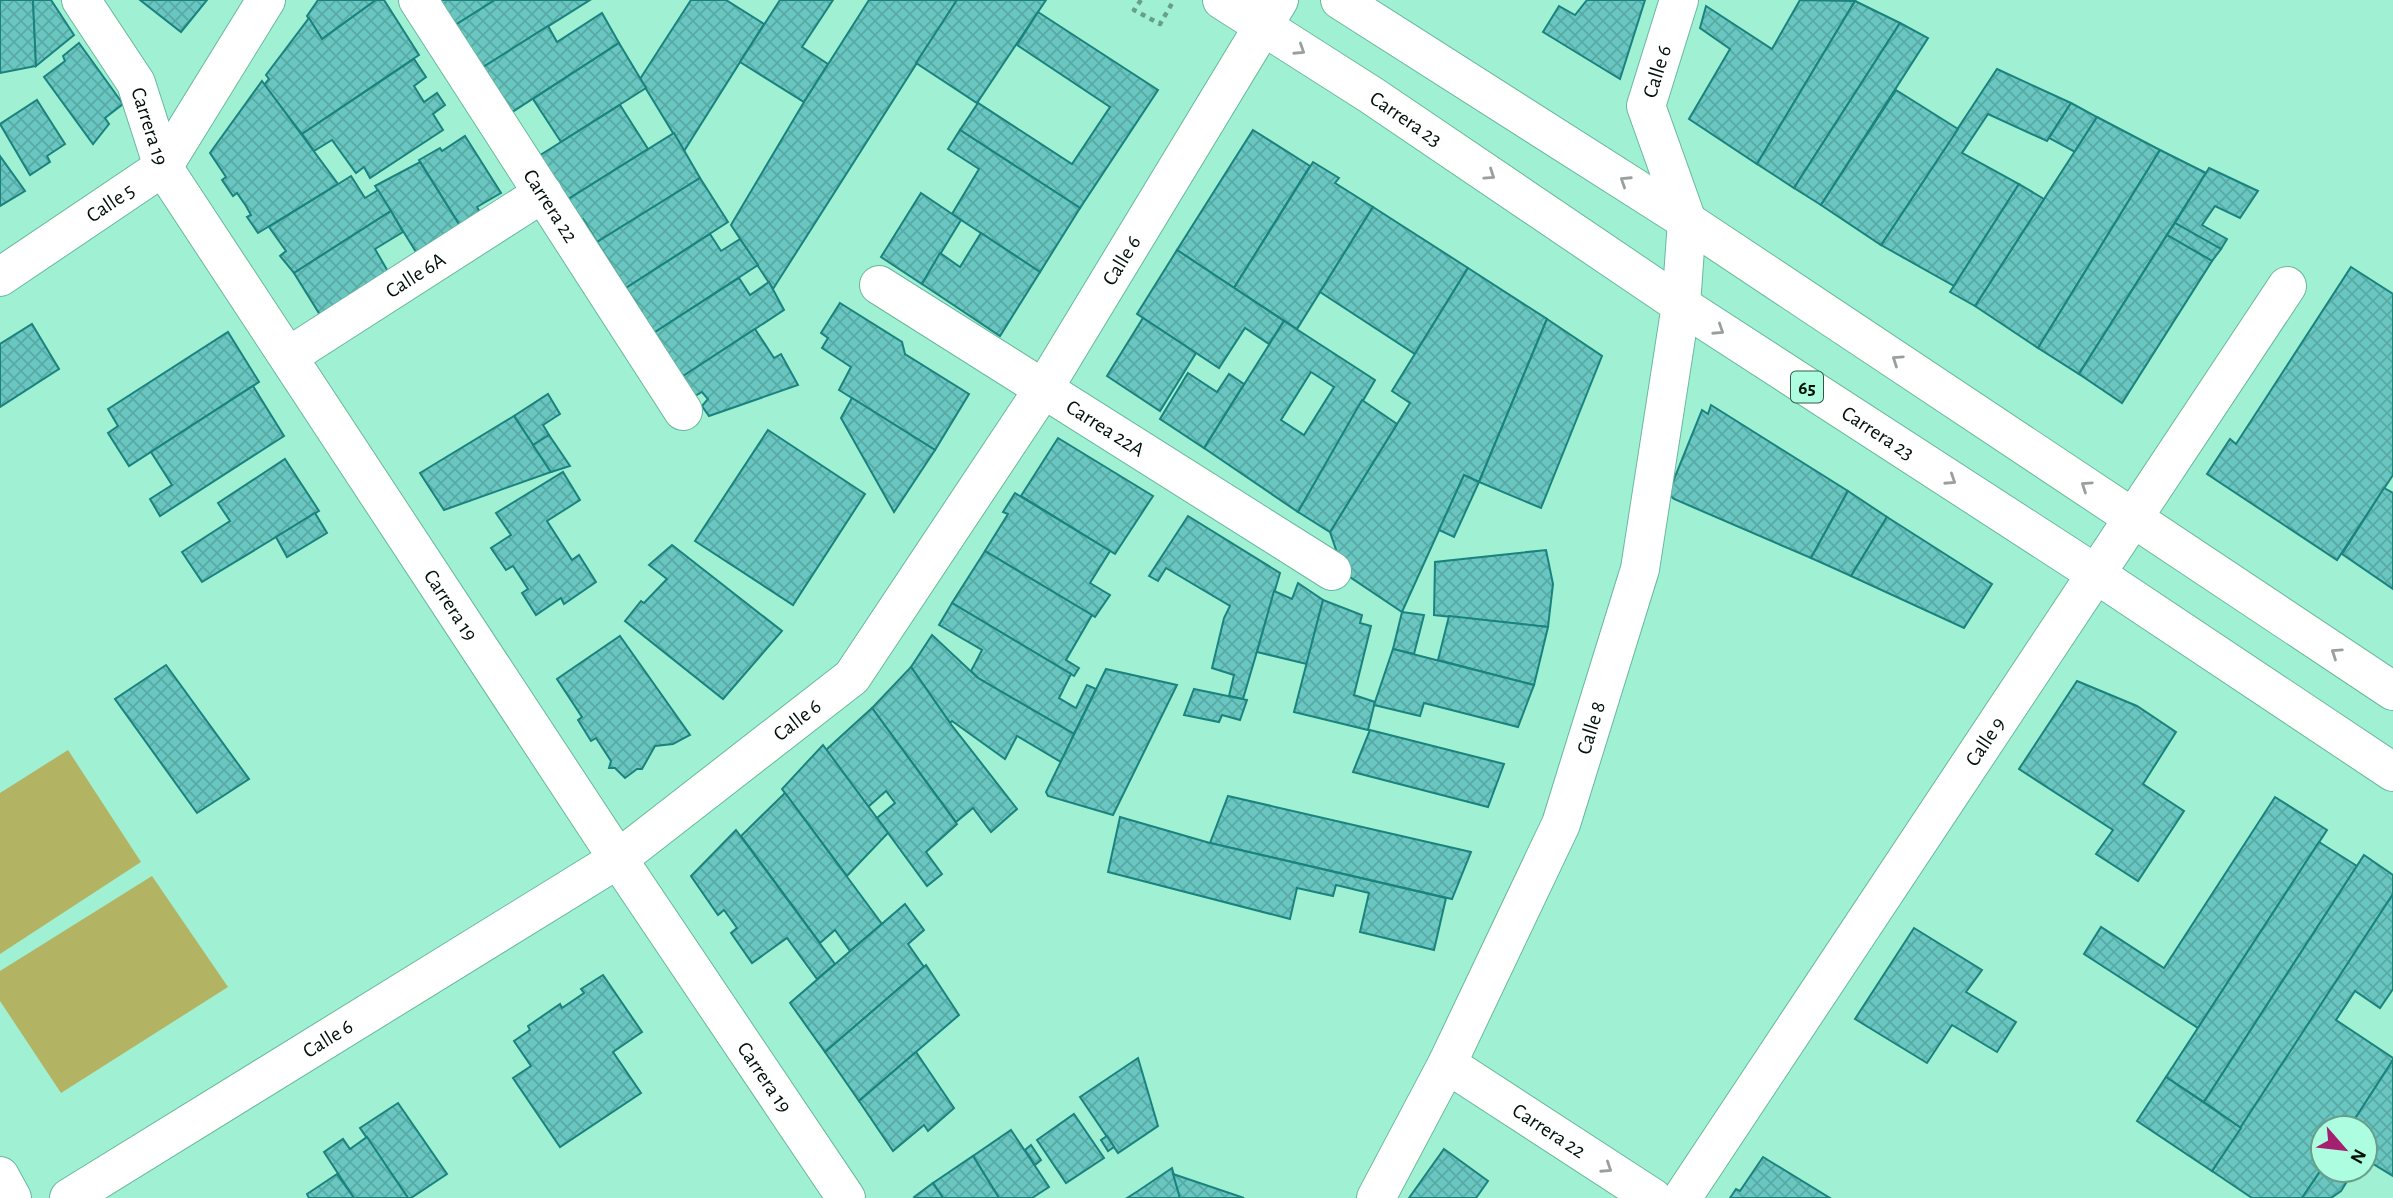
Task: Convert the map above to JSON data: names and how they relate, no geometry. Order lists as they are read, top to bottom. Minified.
{"streets":{"street":["Calle 6","Carrera 23","Carrera 19","Calle 5","Carrera 22","Calle 6A","65","Carrea 22A","Calle 8","Calle 9"]},"crossings":[["Calle 6","Carrera 23"],["Calle 6","Carrera 19"],["Calle 6","Carrea 22A"],["Calle 6","Calle 8"],["Carrera 23","Calle 8"],["Carrera 23","Calle 9"],["Carrera 19","Calle 5"],["Carrera 19","Calle 6A"],["Carrera 22","Calle 6A"],["Carrera 22","Calle 8"]],"north":"bottom right"}
